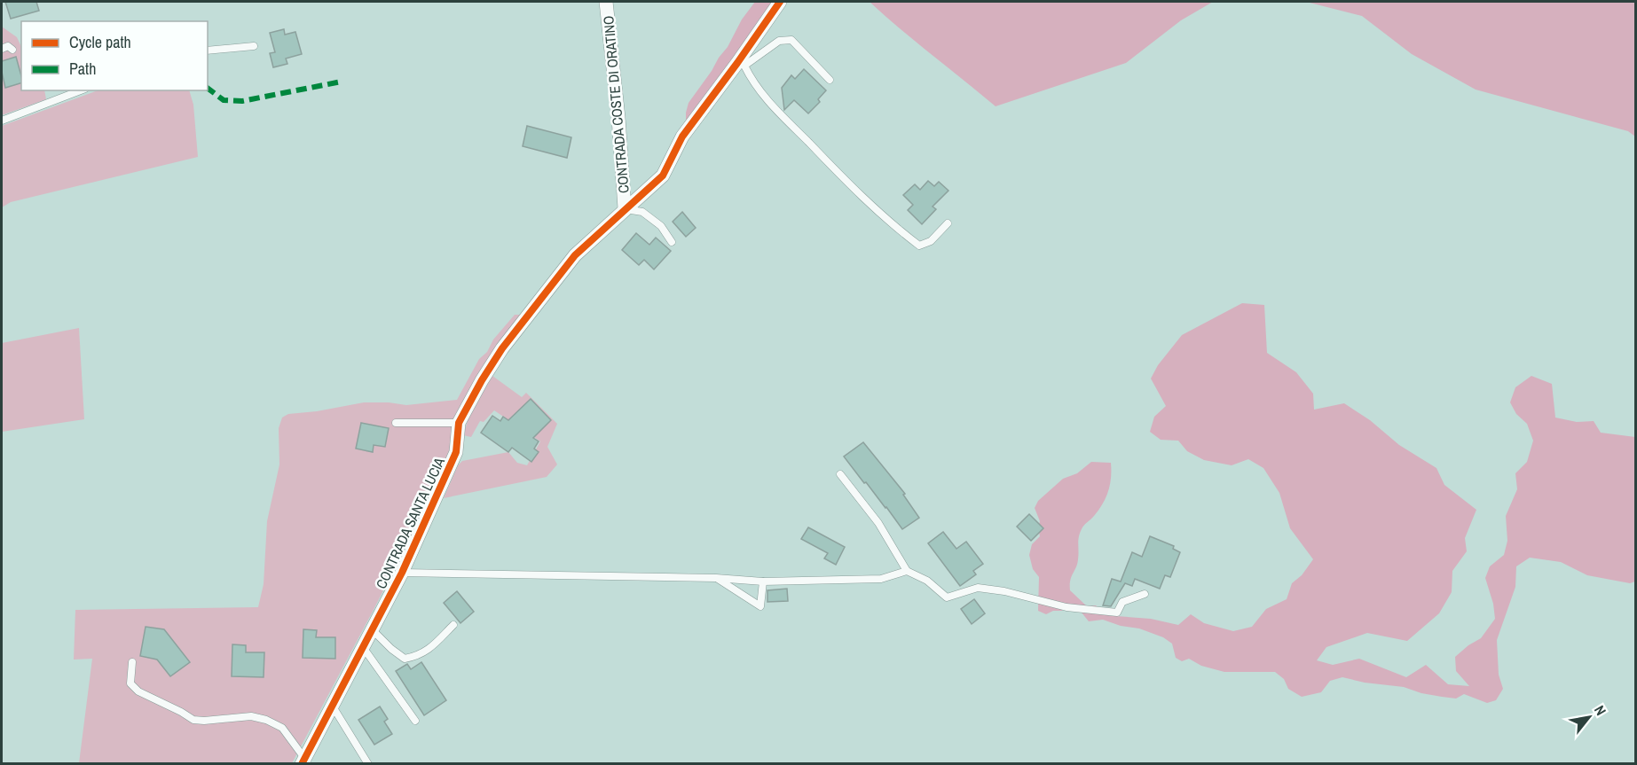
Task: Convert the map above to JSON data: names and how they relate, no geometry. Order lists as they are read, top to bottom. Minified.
{"streets":{"street":["CONTRADA COSTE DI ORATINO","CONTRADA SANTA LUCIA"]},"crossings":[["CONTRADA COSTE DI ORATINO","CONTRADA SANTA LUCIA"]],"legend":["Cycle path","Path"],"north":"top right"}
